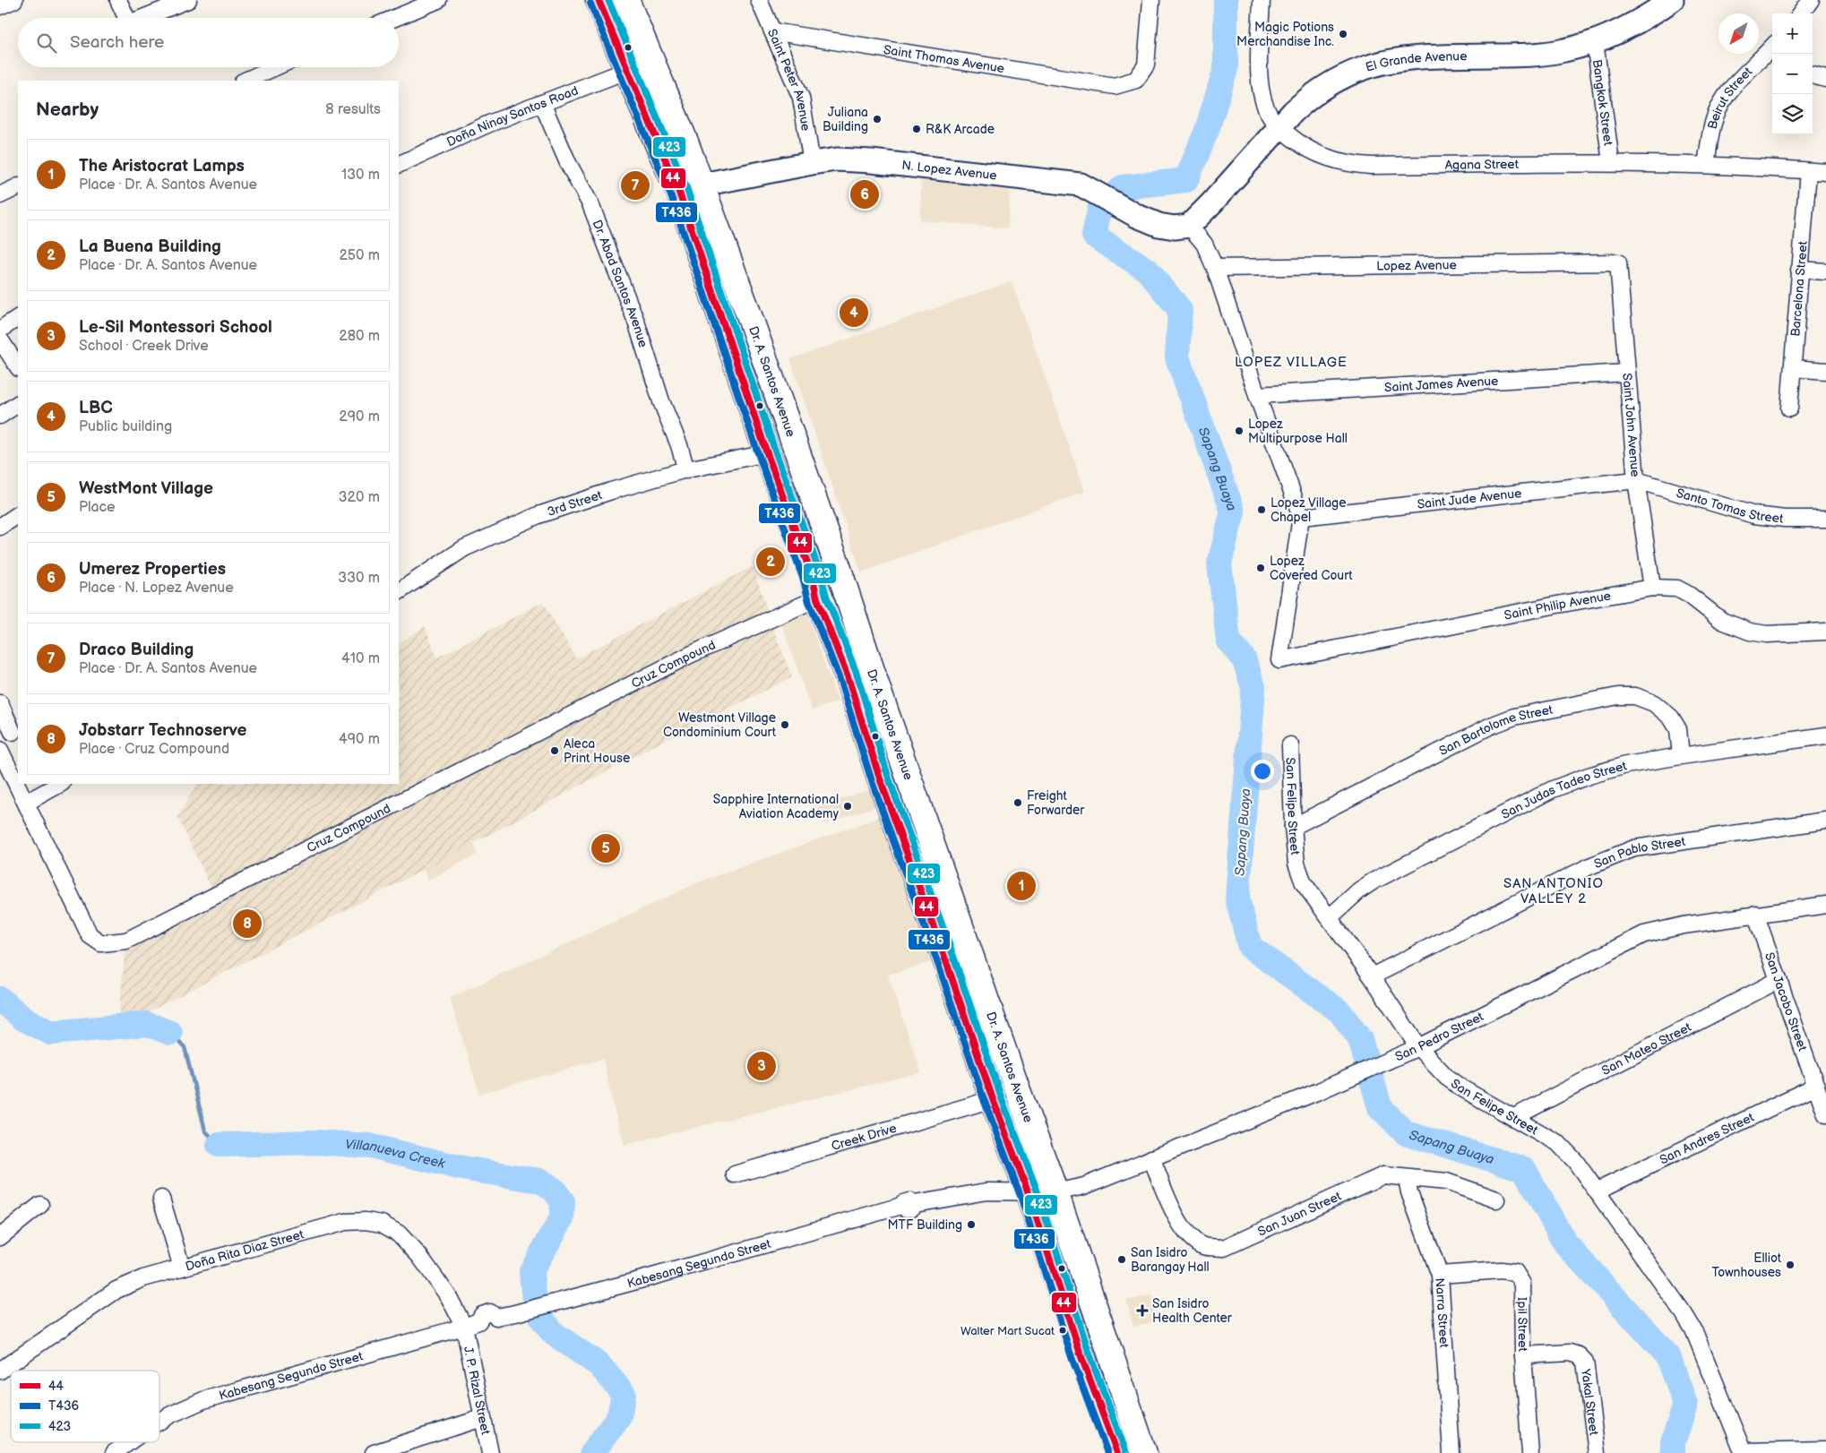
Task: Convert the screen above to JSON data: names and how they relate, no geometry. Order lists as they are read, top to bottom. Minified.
{"streets":{"main road":["Dr. A. Santos Avenue"],"street":["Saint Thomas Avenue","El Grande Avenue","Saint Peter Avenue","Beirut Street","Bangkok Street","Doña Ninay Santos Road","Agana Street","N. Lopez Avenue","Lopez Avenue","Dr. Abad Santos Avenue","Barcelona Street","Saint James Avenue","Saint John Avenue","Saint Jude Avenue","3rd Street","Santo Tomas Street","Saint Philip Avenue","Cruz Compound","San Bartolome Street","San Judas Tadeo Street","San Felipe Street","San Pablo Street","San Jacobo Street","San Pedro Street","San Mateo Street","Creek Drive","San Andres Street","San Juan Street","Doña Rita Diaz Street","Kabesang Segundo Street","Narra Street","Ipil Street","J. P. Rizal Street","Yakal Street"]},"crossings":[["Saint Thomas Avenue","Saint Peter Avenue"],["El Grande Avenue","Bangkok Street"],["El Grande Avenue","Agana Street"],["El Grande Avenue","N. Lopez Avenue"],["Saint Peter Avenue","N. Lopez Avenue"],["Beirut Street","Agana Street"],["Bangkok Street","Agana Street"],["Doña Ninay Santos Road","Dr. Abad Santos Avenue"],["Doña Ninay Santos Road","Dr. A. Santos Avenue"],["Agana Street","Barcelona Street"],["N. Lopez Avenue","Dr. A. Santos Avenue"],["Lopez Avenue","Saint John Avenue"],["Dr. Abad Santos Avenue","3rd Street"],["Dr. A. Santos Avenue","3rd Street"],["Dr. A. Santos Avenue","Cruz Compound"],["Dr. A. Santos Avenue","San Pedro Street"],["Dr. A. Santos Avenue","Creek Drive"],["Dr. A. Santos Avenue","Kabesang Segundo Street"],["Saint James Avenue","Saint John Avenue"],["Saint John Avenue","Saint Jude Avenue"],["Saint John Avenue","Santo Tomas Street"],["Saint John Avenue","Saint Philip Avenue"],["Saint Jude Avenue","Santo Tomas Street"],["Saint Jude Avenue","Saint Philip Avenue"],["San Bartolome Street","San Judas Tadeo Street"],["San Bartolome Street","San Felipe Street"],["San Judas Tadeo Street","San Felipe Street"],["San Felipe Street","San Pablo Street"],["San Felipe Street","San Pedro Street"],["San Felipe Street","San Mateo Street"],["San Felipe Street","San Andres Street"],["San Jacobo Street","San Pedro Street"],["San Jacobo Street","San Mateo Street"],["San Jacobo Street","San Andres Street"],["San Pedro Street","San Juan Street"],["San Pedro Street","Kabesang Segundo Street"],["San Juan Street","Narra Street"],["Doña Rita Diaz Street","Kabesang Segundo Street"],["Doña Rita Diaz Street","J. P. Rizal Street"],["Kabesang Segundo Street","J. P. Rizal Street"],["Narra Street","Ipil Street"],["Ipil Street","Yakal Street"]],"districts":["LOPEZ VILLAGE","SAN ANTONIO VALLEY 2"],"water":["Sapang Buaya","Villanueva Creek"],"places":{"other":["Magic Potions Merchandise Inc.","Juliana Building","R&K Arcade","Lopez Multipurpose Hall","Lopez Village Chapel","Lopez Covered Court","Westmont Village Condominium Court","Aleca Print House","Freight Forwarder","Sapphire International Aviation Academy","MTF Building","San Isidro Barangay Hall","Elliot Townhouses","Walter Mart Sucat"],"health":["San Isidro Health Center"]},"lines":["transit line 44","transit line 423","transit line T436"],"legend":["44","T436","423"],"north":"bottom left","page":{"map_buttons":["+","−"],"search":"Search here","heading":["Nearby","8 results"],"list":[{"mark":"1","name":"The Aristocrat Lamps","note":"Place · Dr. A. Santos Avenue","value":"130 m"},{"mark":"2","name":"La Buena Building","note":"Place · Dr. A. Santos Avenue","value":"250 m"},{"mark":"3","name":"Le-Sil Montessori School","note":"School · Creek Drive","value":"280 m"},{"mark":"4","name":"LBC","note":"Public building","value":"290 m"},{"mark":"5","name":"WestMont Village","note":"Place","value":"320 m"},{"mark":"6","name":"Umerez Properties","note":"Place · N. Lopez Avenue","value":"330 m"},{"mark":"7","name":"Draco Building","note":"Place · Dr. A. Santos Avenue","value":"410 m"},{"mark":"8","name":"Jobstarr Technoserve","note":"Place · Cruz Compound","value":"490 m"}],"pins":["7","6","4","2","5","1","8","3"]}}
